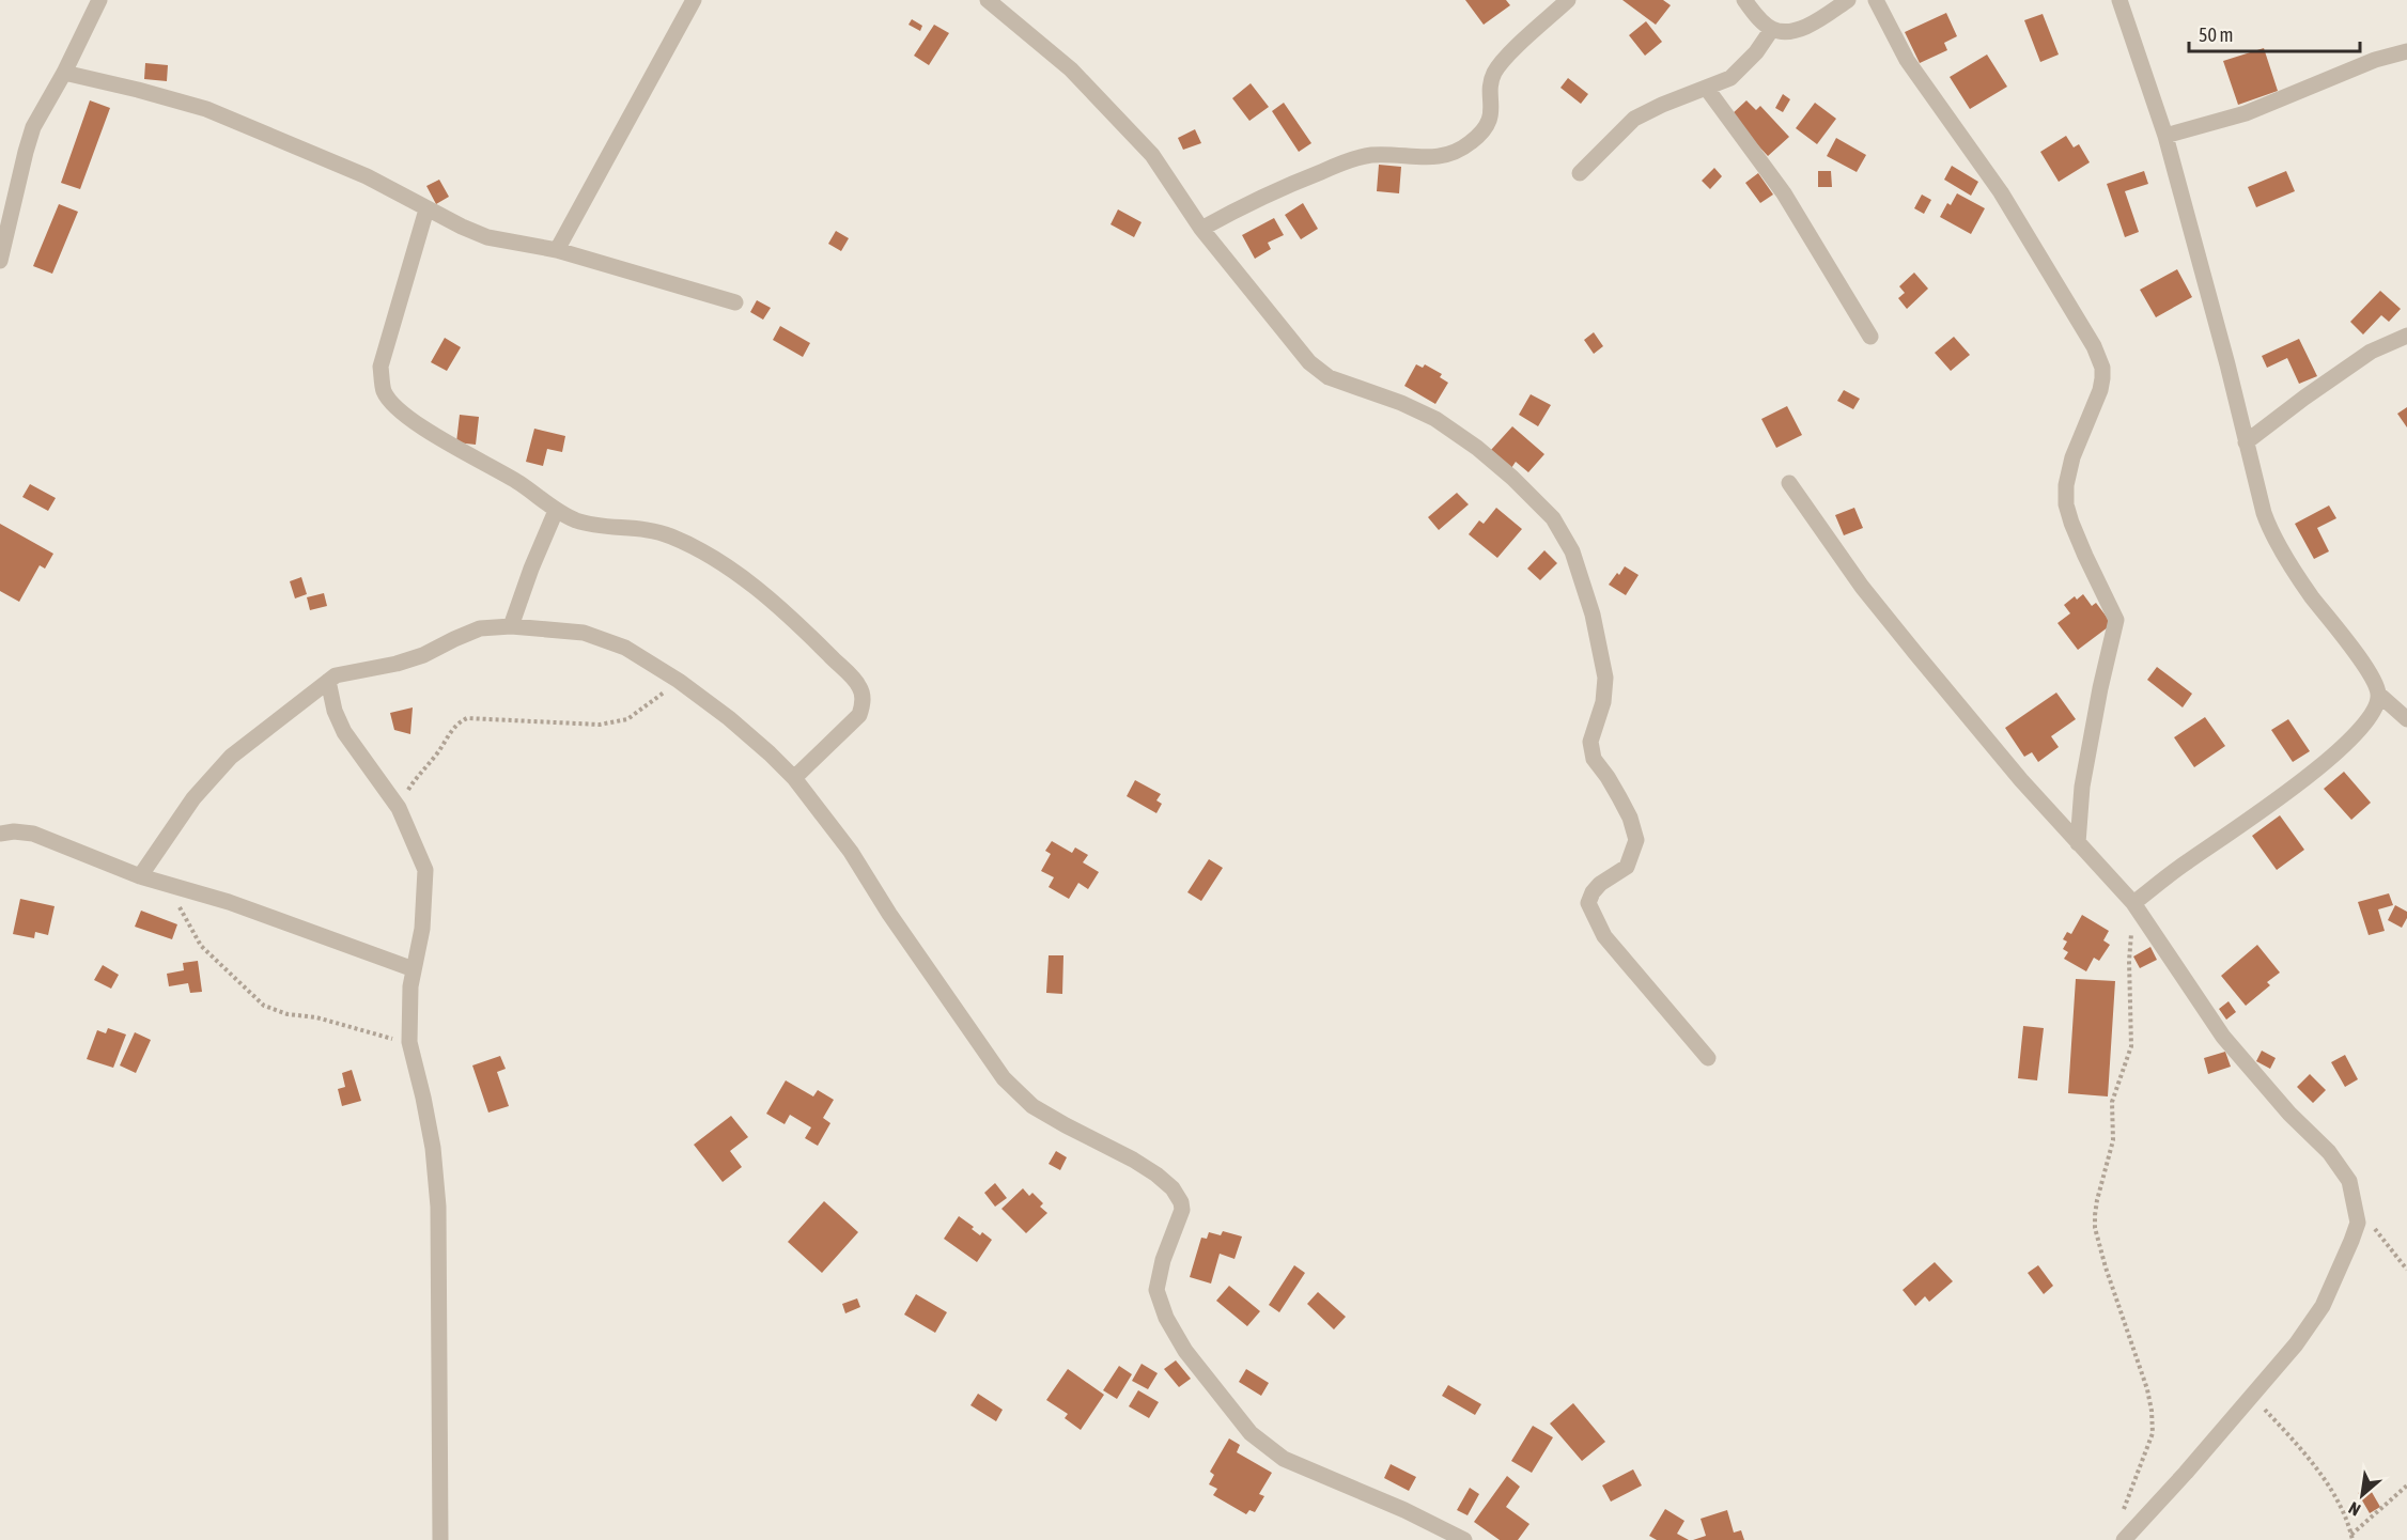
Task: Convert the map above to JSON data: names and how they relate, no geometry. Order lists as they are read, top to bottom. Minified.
{"scale_bar":"50 m","north":"bottom left"}
